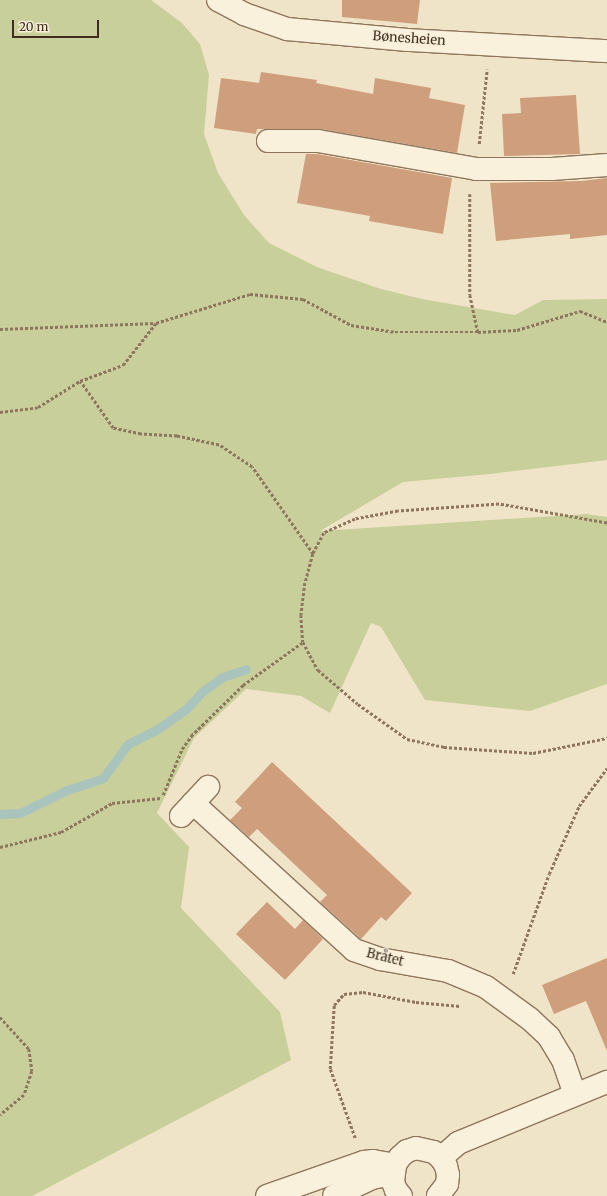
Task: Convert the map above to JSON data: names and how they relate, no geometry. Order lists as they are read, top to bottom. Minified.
{"streets":{"street":["Bønesheien","Bråtet"]},"scale_bar":"20 m"}
